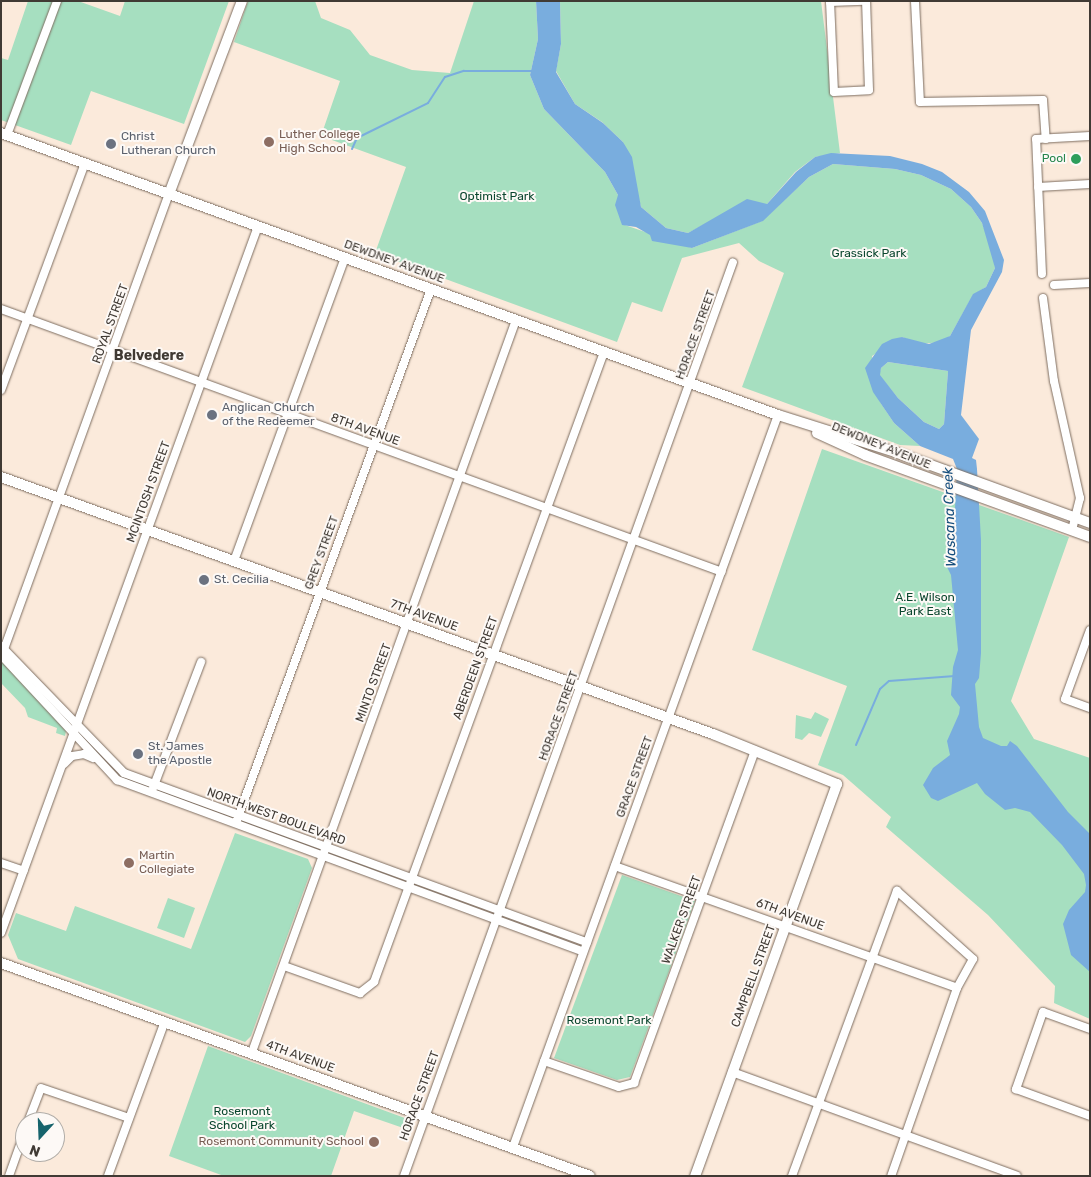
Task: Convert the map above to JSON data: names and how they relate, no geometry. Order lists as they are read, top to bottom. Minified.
{"streets":{"street":["DEWDNEY AVENUE","ROYAL STREET","HORACE STREET","8TH AVENUE","MCINTOSH STREET","GREY STREET","7TH AVENUE","ABERDEEN STREET","MINTO STREET","GRACE STREET","NORTH WEST BOULEVARD","6TH AVENUE","WALKER STREET","CAMPBELL STREET","4TH AVENUE"]},"crossings":[["DEWDNEY AVENUE","ROYAL STREET"],["DEWDNEY AVENUE","HORACE STREET"],["DEWDNEY AVENUE","MCINTOSH STREET"],["DEWDNEY AVENUE","GREY STREET"],["DEWDNEY AVENUE","ABERDEEN STREET"],["DEWDNEY AVENUE","MINTO STREET"],["DEWDNEY AVENUE","GRACE STREET"],["ROYAL STREET","8TH AVENUE"],["ROYAL STREET","7TH AVENUE"],["ROYAL STREET","NORTH WEST BOULEVARD"],["HORACE STREET","8TH AVENUE"],["HORACE STREET","7TH AVENUE"],["HORACE STREET","NORTH WEST BOULEVARD"],["HORACE STREET","4TH AVENUE"],["8TH AVENUE","MCINTOSH STREET"],["8TH AVENUE","GREY STREET"],["8TH AVENUE","ABERDEEN STREET"],["8TH AVENUE","MINTO STREET"],["8TH AVENUE","GRACE STREET"],["MCINTOSH STREET","7TH AVENUE"],["MCINTOSH STREET","NORTH WEST BOULEVARD"],["GREY STREET","7TH AVENUE"],["GREY STREET","NORTH WEST BOULEVARD"],["7TH AVENUE","ABERDEEN STREET"],["7TH AVENUE","MINTO STREET"],["7TH AVENUE","GRACE STREET"],["7TH AVENUE","WALKER STREET"],["7TH AVENUE","CAMPBELL STREET"],["ABERDEEN STREET","MINTO STREET"],["ABERDEEN STREET","NORTH WEST BOULEVARD"],["MINTO STREET","NORTH WEST BOULEVARD"],["MINTO STREET","4TH AVENUE"],["GRACE STREET","NORTH WEST BOULEVARD"],["GRACE STREET","6TH AVENUE"],["GRACE STREET","WALKER STREET"],["GRACE STREET","4TH AVENUE"],["6TH AVENUE","WALKER STREET"],["6TH AVENUE","CAMPBELL STREET"]],"districts":["Belvedere"],"water":["Wascana Creek"],"parks":["Optimist Park","Grassick Park","A.E. Wilson Park East","Rosemont Park","Rosemont School Park"],"places":["Luther College High School","Christ Lutheran Church","Pool","Anglican Church of the Redeemer","St. Cecilia","St. James the Apostle","Martin Collegiate","Rosemont Community School"],"north":"bottom"}
